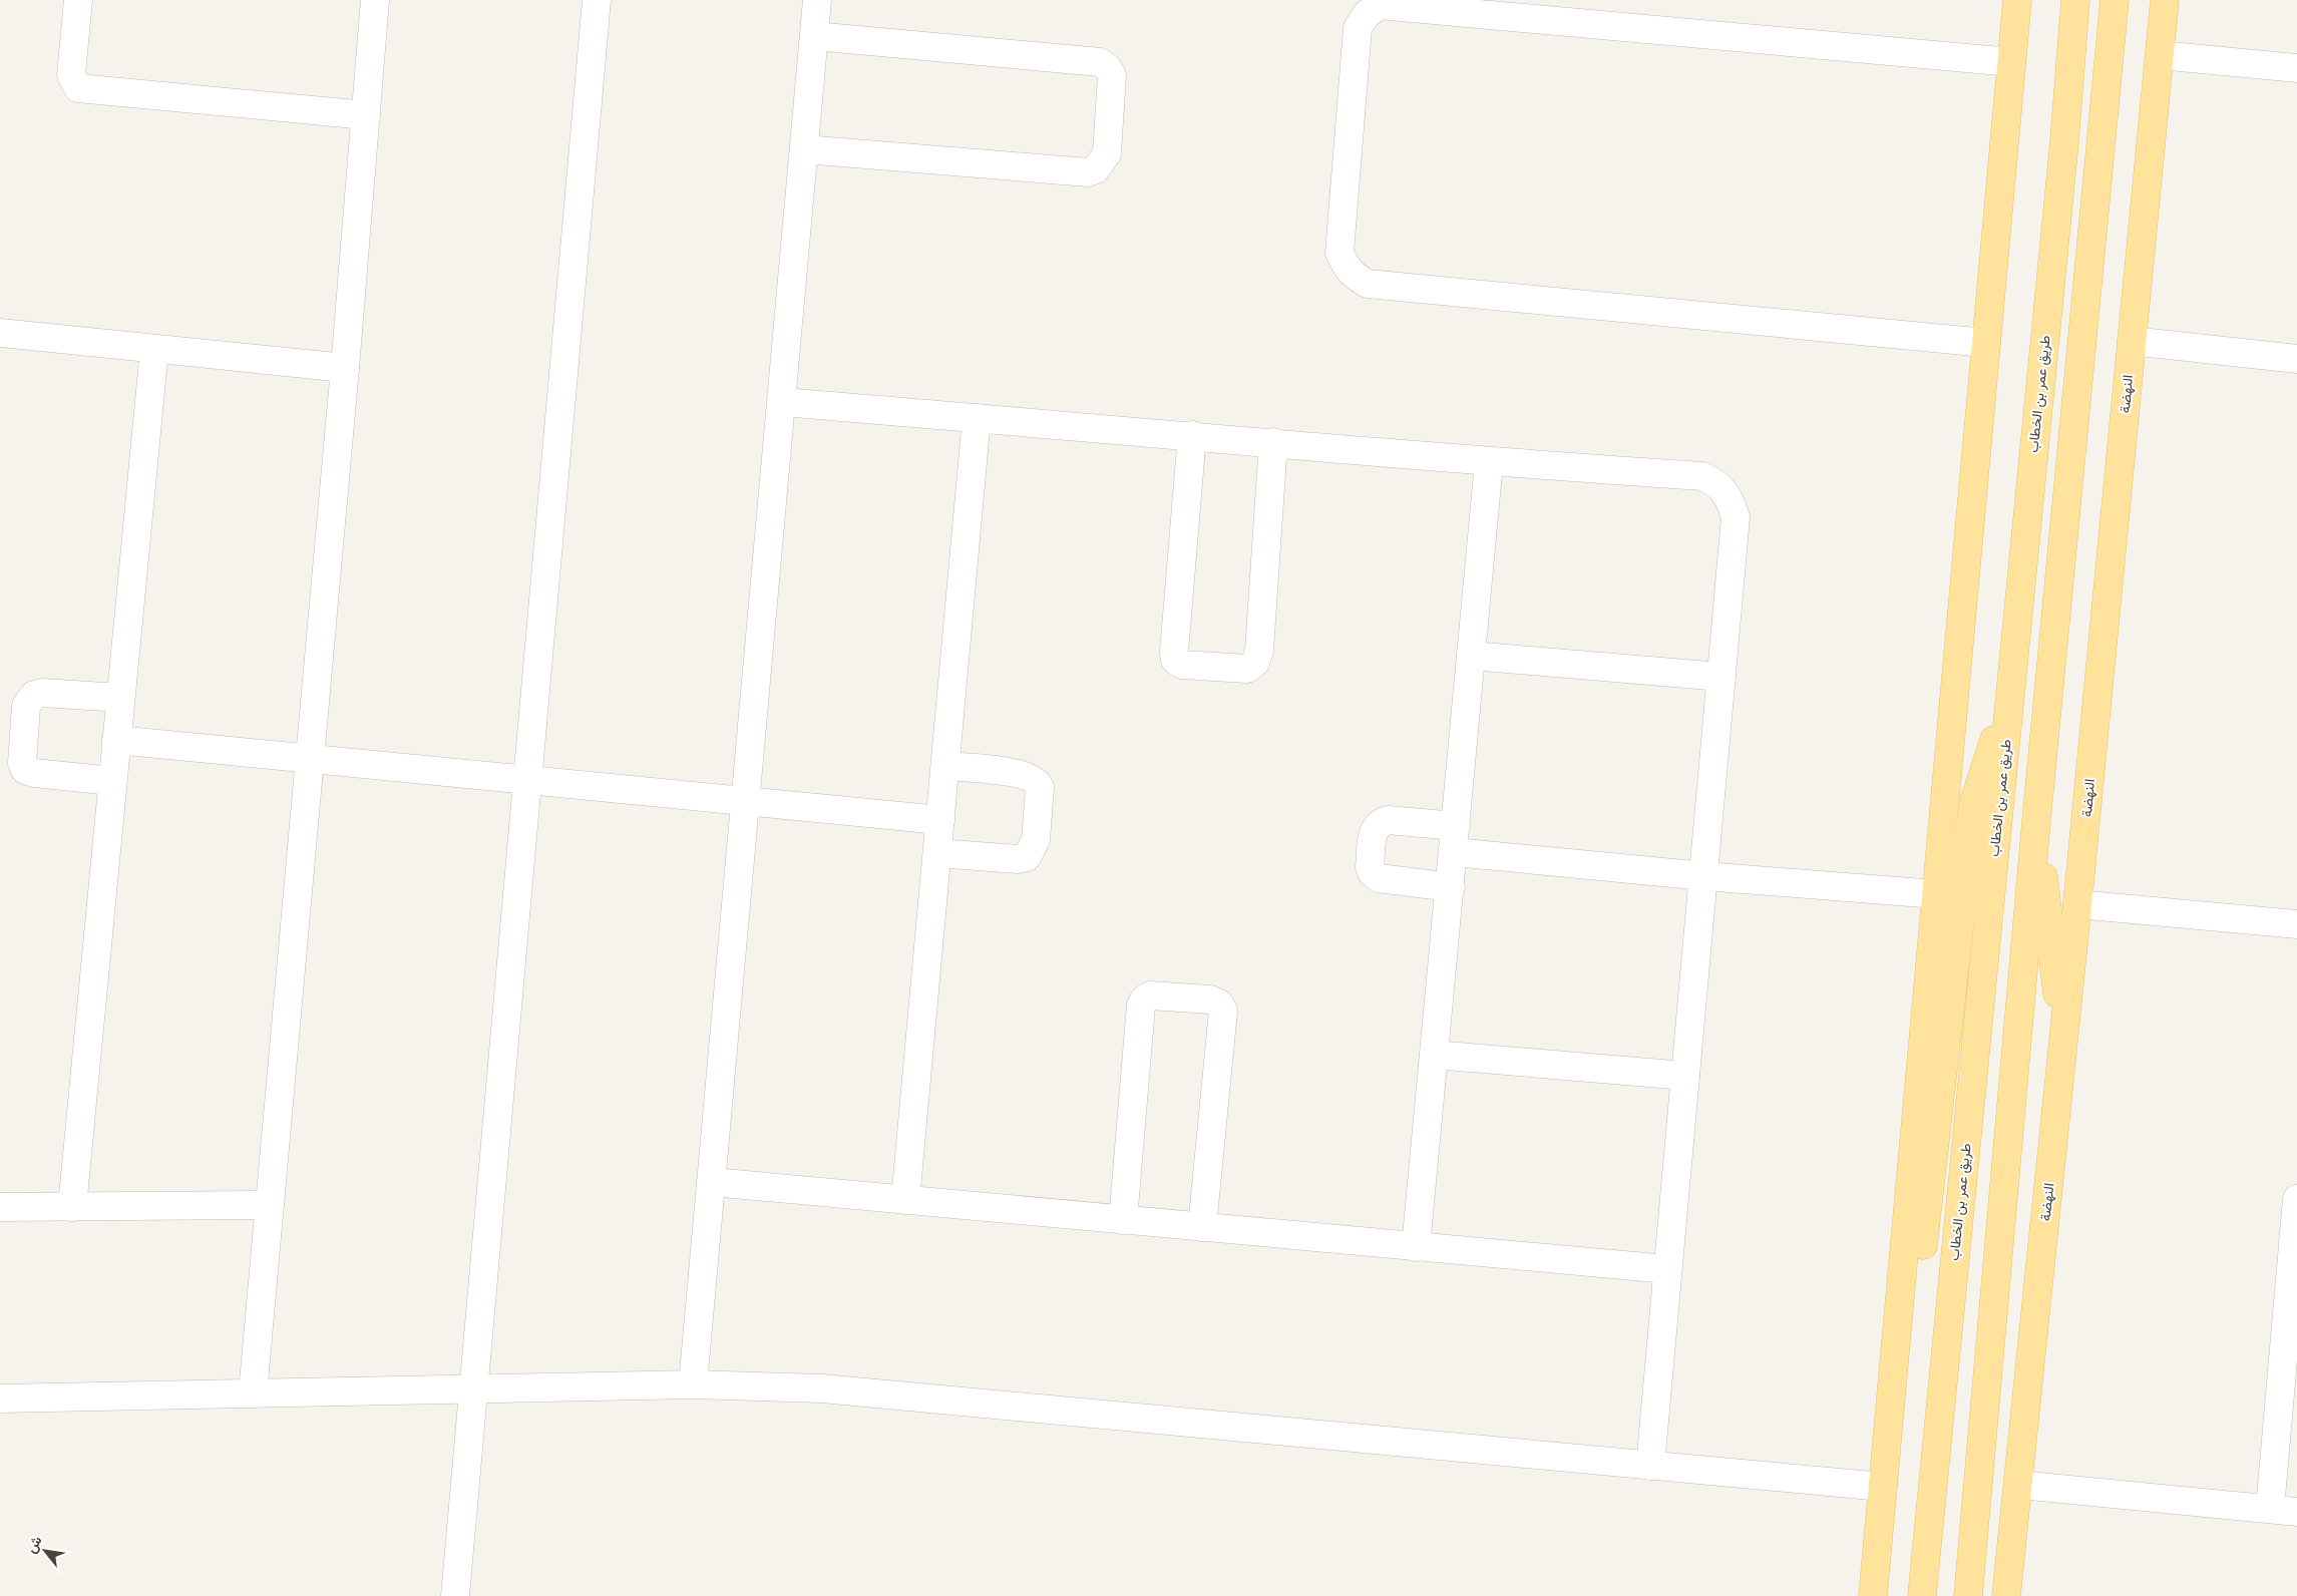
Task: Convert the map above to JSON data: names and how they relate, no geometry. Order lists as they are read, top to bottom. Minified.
{"streets":{"main road":["طريق عمر بن الخطاب","النهضة"]},"north":"top left"}
